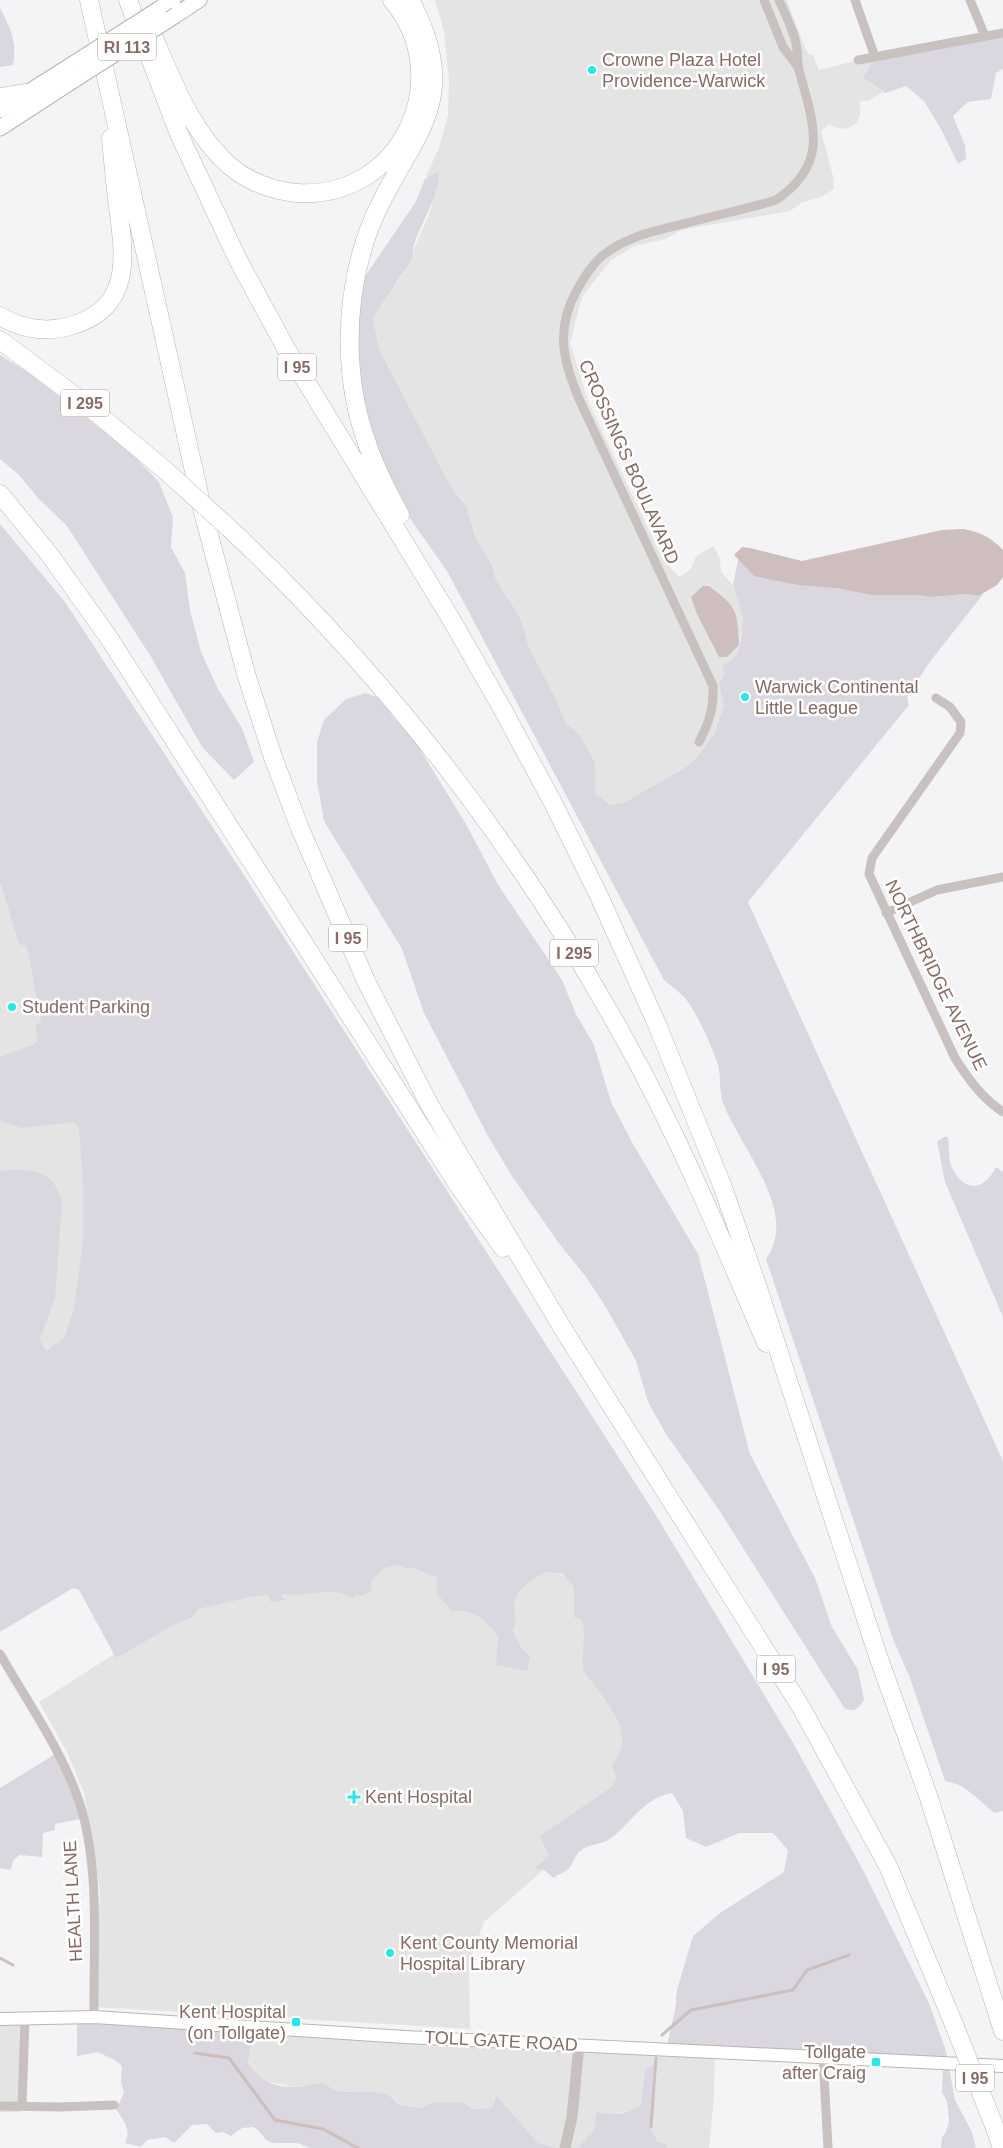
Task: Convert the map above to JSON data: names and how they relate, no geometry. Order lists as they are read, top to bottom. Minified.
{"streets":{"highway":["I 95","I 295"],"main road":["RI 113","TOLL GATE ROAD"],"street":["CROSSINGS BOULAVARD","NORTHBRIDGE AVENUE","HEALTH LANE"]},"crossings":[["I 95","I 295"],["HEALTH LANE","TOLL GATE ROAD"]],"places":{"other":["Crowne Plaza Hotel Providence-Warwick","Warwick Continental Little League","Student Parking","Kent County Memorial Hospital Library"],"health":["Kent Hospital"],"transit":["Kent Hospital (on Tollgate)","Tollgate after Craig"]}}
